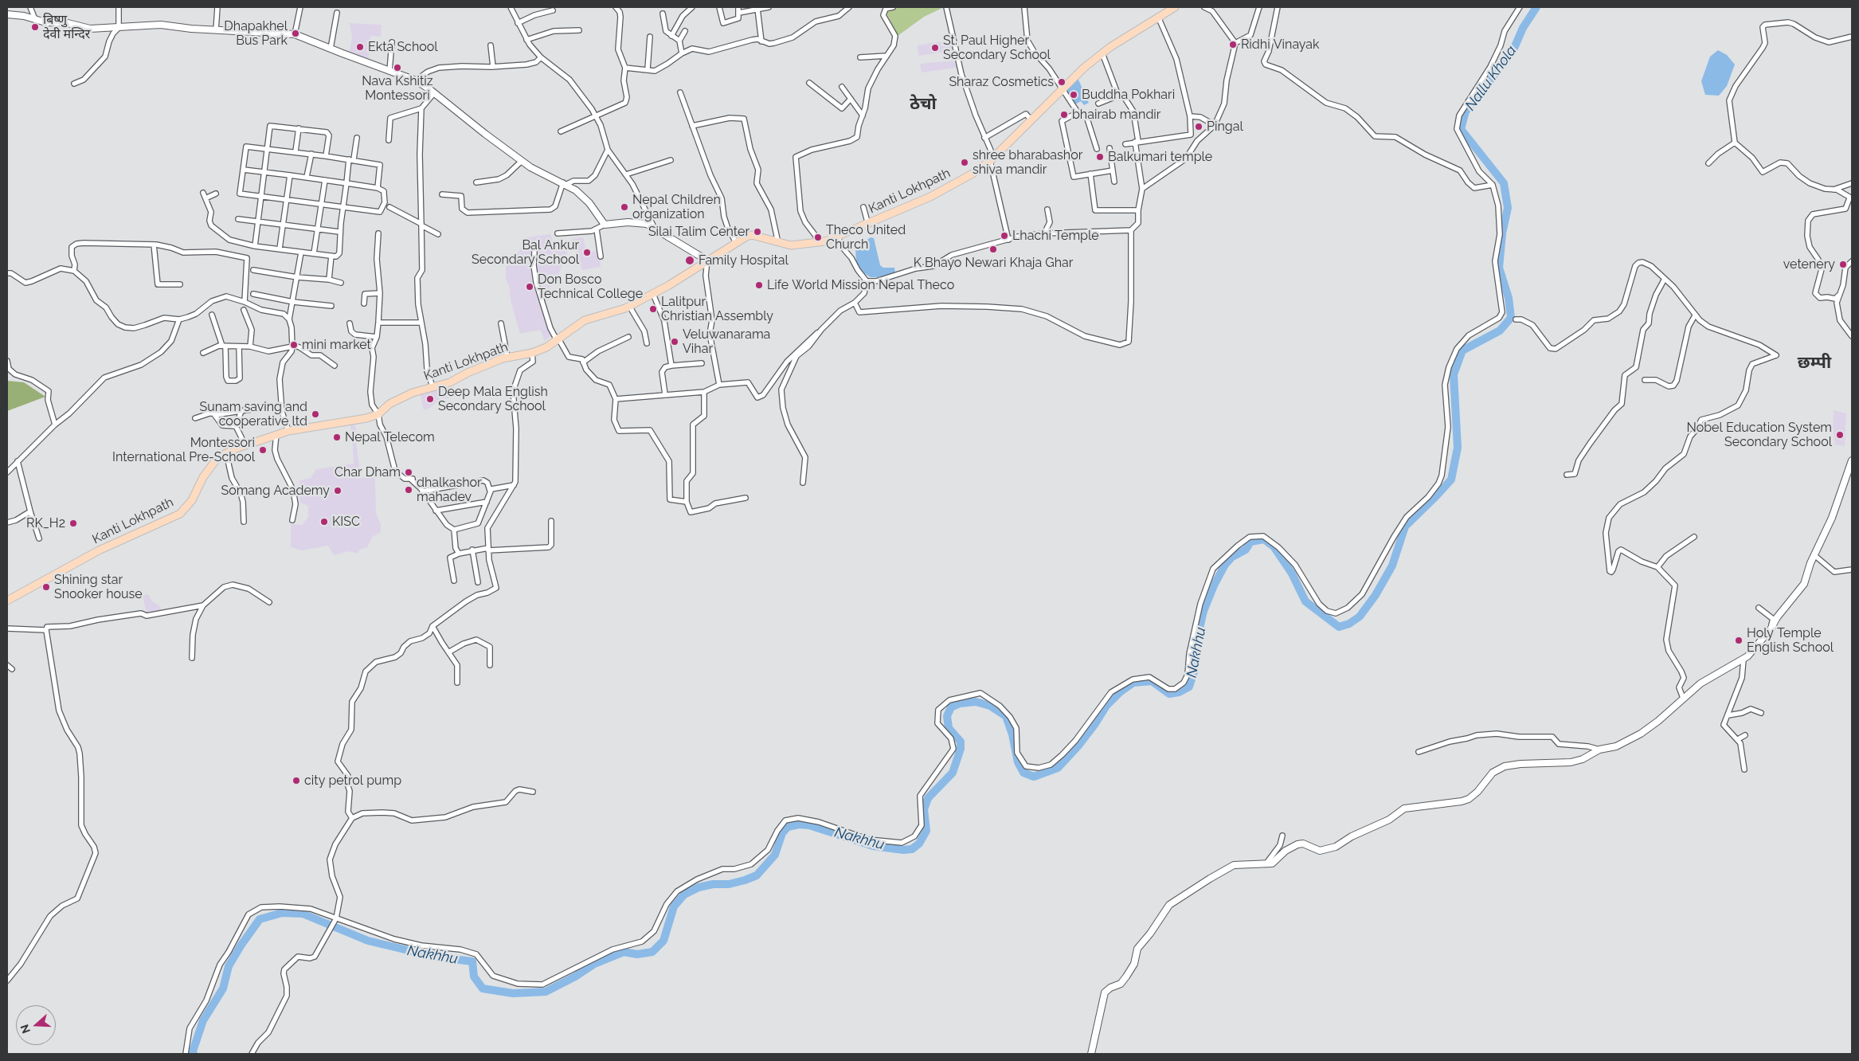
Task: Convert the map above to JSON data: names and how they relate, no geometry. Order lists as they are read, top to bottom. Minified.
{"streets":{"main road":["Kanti Lokhpath"]},"districts":["ठेचो","छम्पी"],"water":["Nallu Khola","Nakhhu"],"places":["बिष्णु देवी मन्दिर","Dhapakhel Bus Park","Ridhi Vinayak","Ekta School","St. Paul Higher Secondary School","Nava Kshitiz Montessori","Sharaz Cosmetics","Buddha Pokhari","bhairab mandir","Pingal","Balkumari temple","shree bharabashor shiva mandir","Nepal Children organization","Silai Talim Center","Lhachi Temple","Theco United Church","K Bhayo Newari Khaja Ghar","Bal Ankur Secondary School","Family Hospital","vetenery","Life World Mission Nepal Theco","Don Bosco Technical College","Lalitpur Christian Assembly","Veluwanarama Vihar","mini market","Deep Mala English Secondary School","Sunam saving and cooperative ltd","Nobel Education System Secondary School","Nepal Telecom","Montessori International Pre-School","Char Dham","dhalkashor mahadev","Somang Academy","KISC","RK_H2","Shining star Snooker house","Holy Temple English School","city petrol pump"],"north":"left"}
